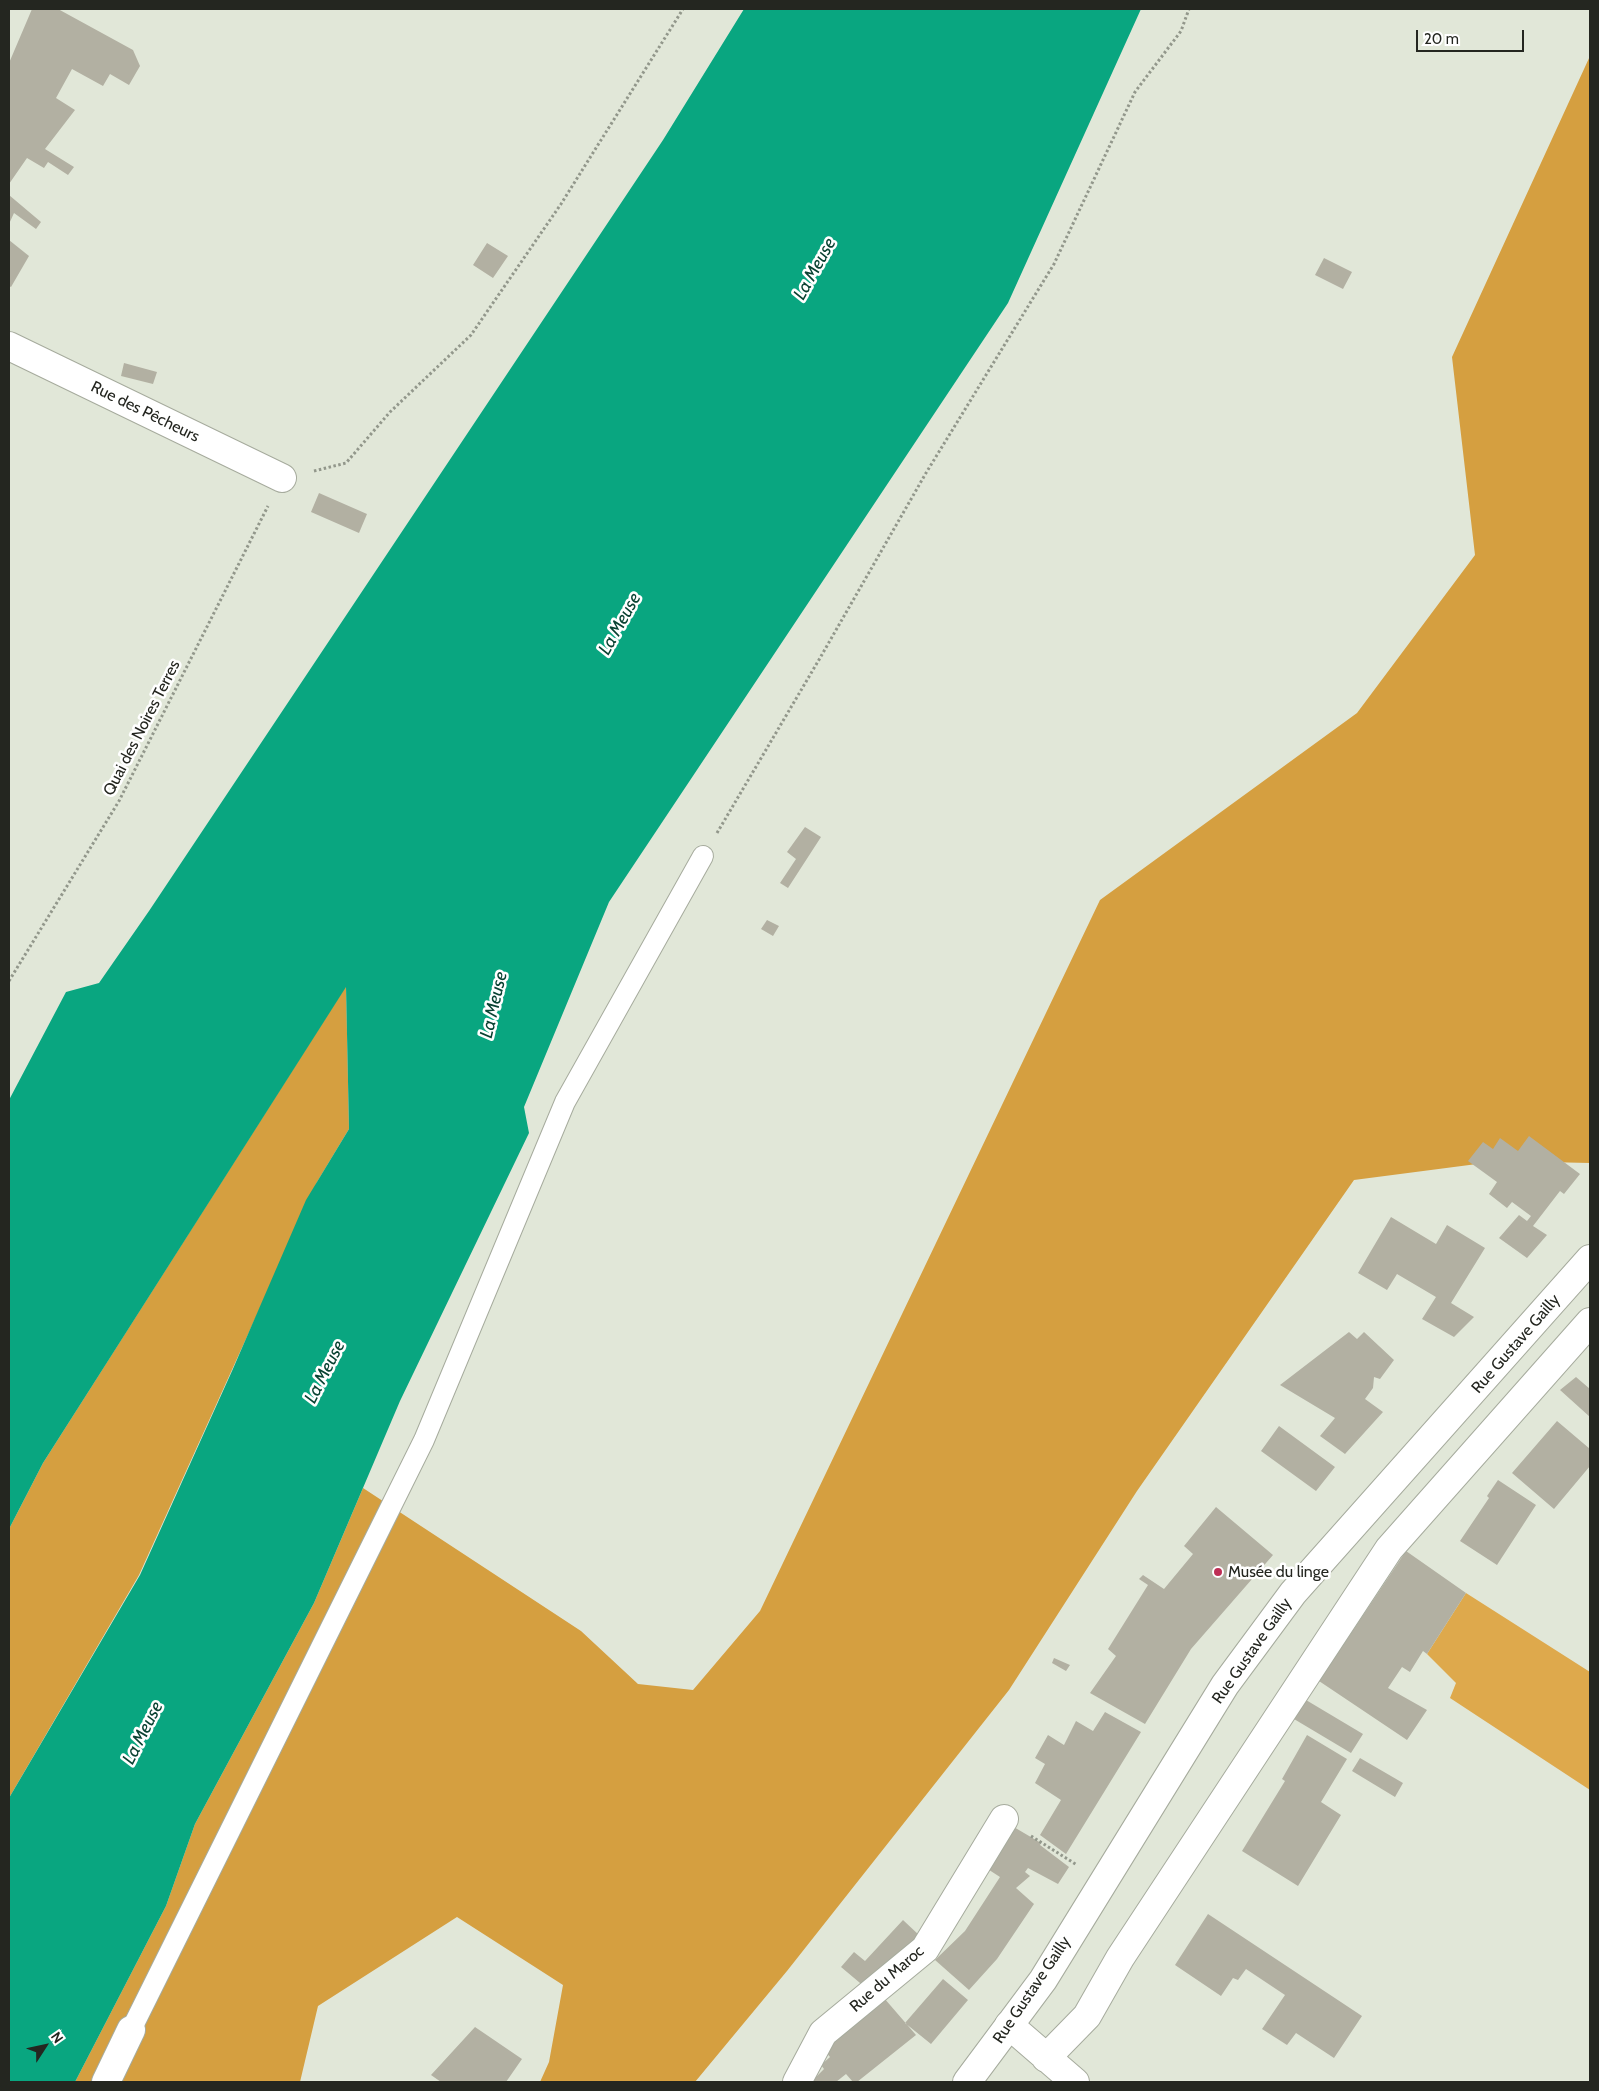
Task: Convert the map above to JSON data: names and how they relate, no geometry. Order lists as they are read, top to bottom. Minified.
{"streets":{"street":["Rue des Pêcheurs","Rue Gustave Gailly","Rue du Maroc"],"path":["Quai des Noires Terres"]},"crossings":[["Rue des Pêcheurs","Quai des Noires Terres"]],"water":["La Meuse"],"places":["Musée du linge"],"scale_bar":"20 m","north":"top right"}
